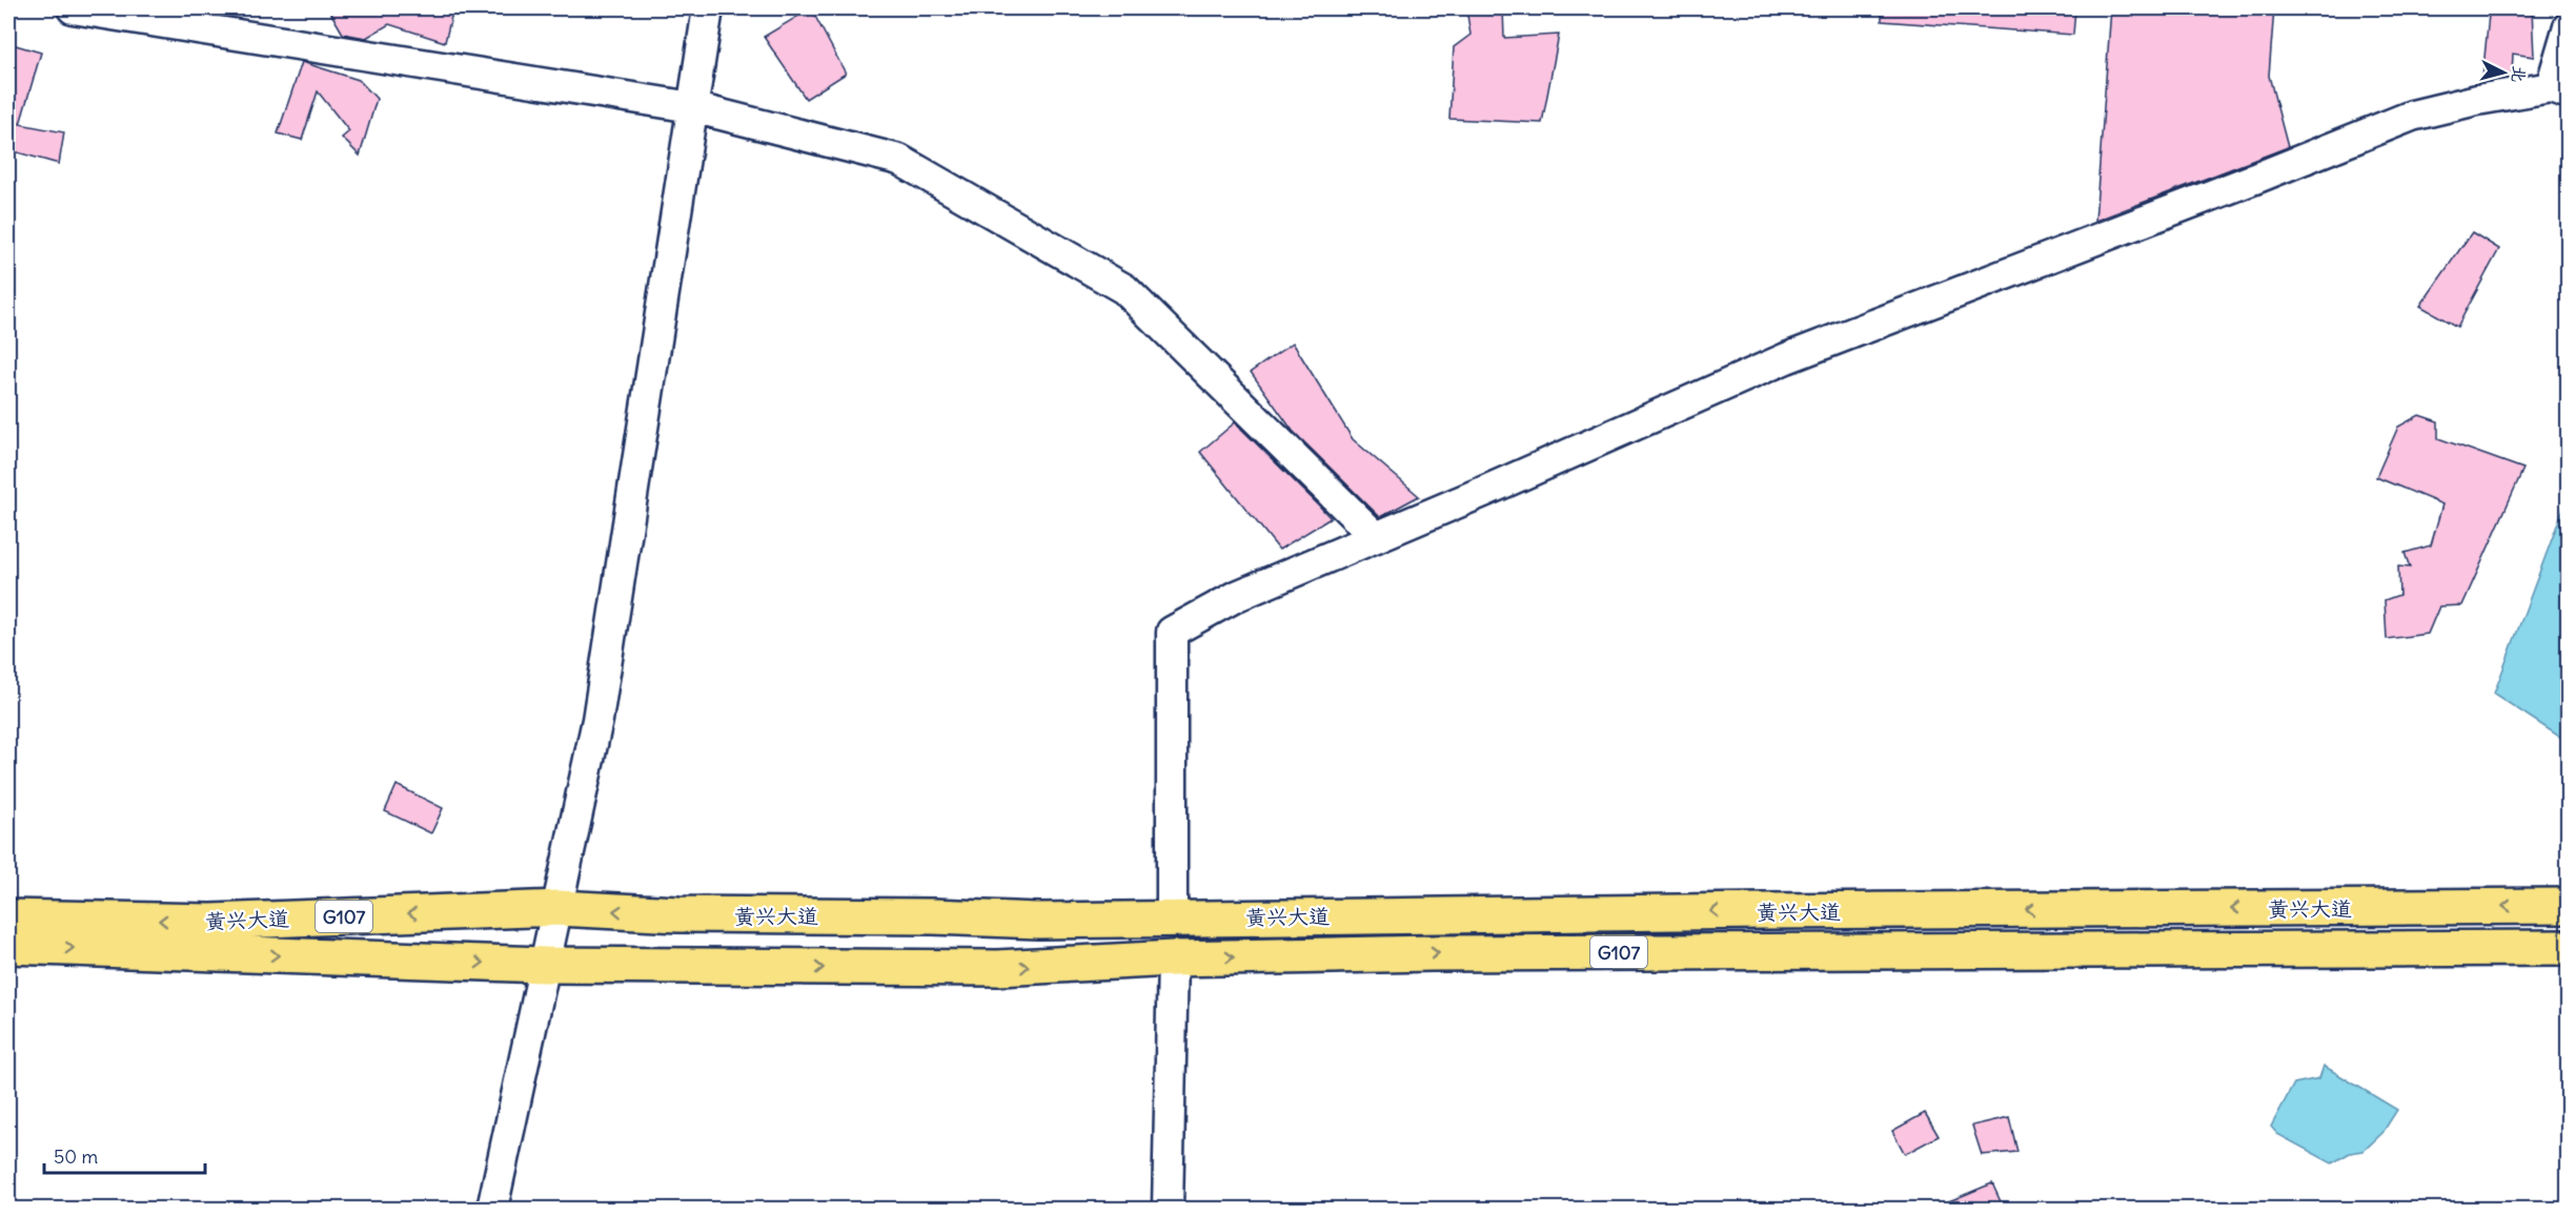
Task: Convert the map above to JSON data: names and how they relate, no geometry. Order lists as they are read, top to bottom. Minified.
{"streets":{"highway":["黄兴大道","G107"]},"scale_bar":"50 m","north":"right"}
